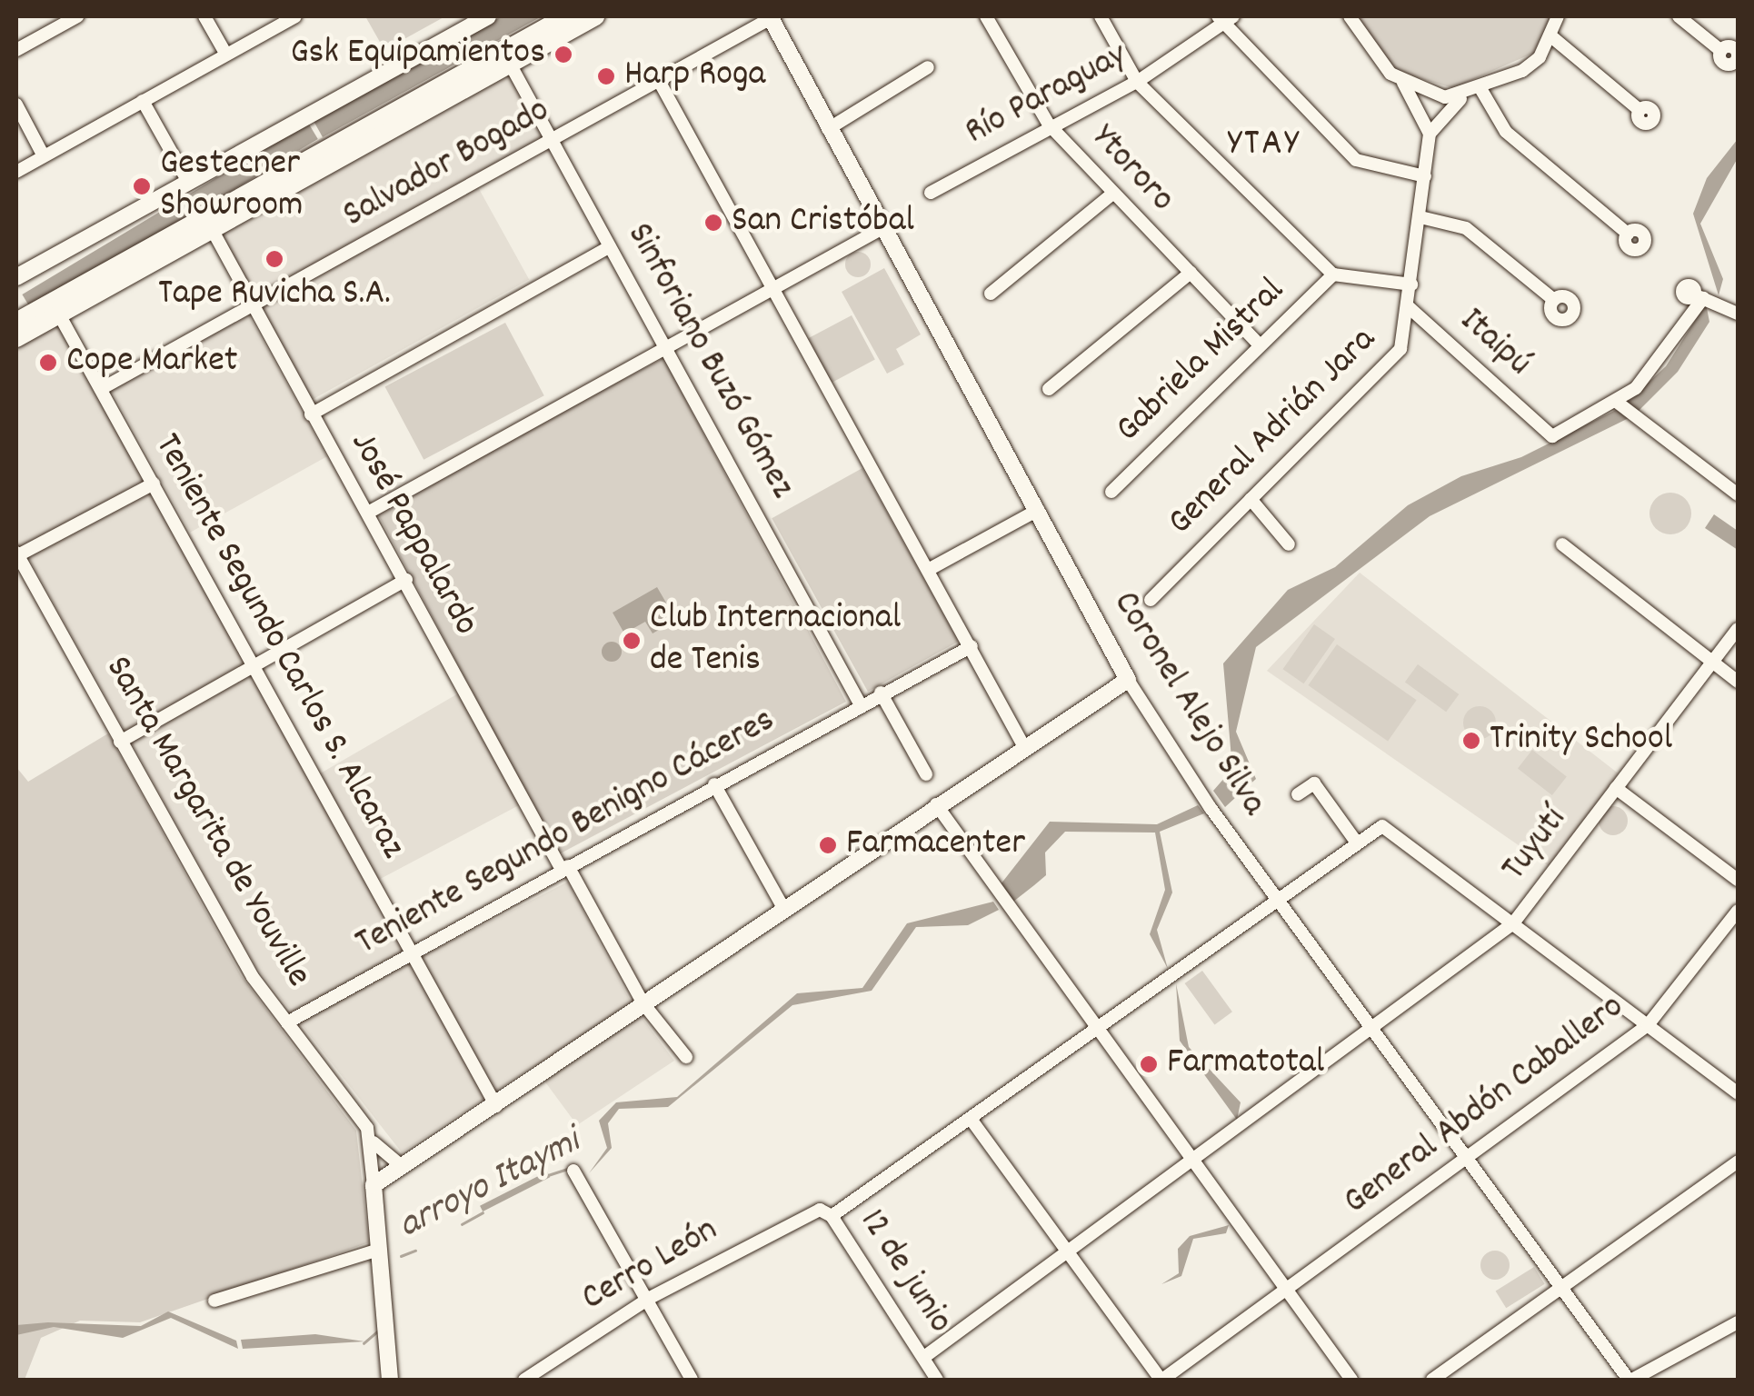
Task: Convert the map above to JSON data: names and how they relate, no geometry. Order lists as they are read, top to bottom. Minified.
{"streets":{"main road":["Coronel Alejo Silva"],"street":["Río Paraguay","Salvador Bogado","Ytororo","Itaipú","Sinforiano Buzó Gómez","Gabriela Mistral","General Adrián Jara","José Pappalardo","Teniente Segundo Carlos S. Alcaraz","Santa Margarita de Youville","Teniente Segundo Benigno Cáceres","Tuyutí","General Abdón Caballero","Cerro León","12 de junio"]},"crossings":[["Río Paraguay","Ytororo"],["Salvador Bogado","Sinforiano Buzó Gómez"],["Salvador Bogado","José Pappalardo"],["Salvador Bogado","Teniente Segundo Carlos S. Alcaraz"],["Salvador Bogado","Coronel Alejo Silva"],["Ytororo","Gabriela Mistral"],["Itaipú","General Adrián Jara"],["Sinforiano Buzó Gómez","Teniente Segundo Benigno Cáceres"],["José Pappalardo","Teniente Segundo Benigno Cáceres"],["Teniente Segundo Carlos S. Alcaraz","Teniente Segundo Benigno Cáceres"],["Coronel Alejo Silva","Tuyutí"],["Coronel Alejo Silva","General Abdón Caballero"],["Santa Margarita de Youville","Teniente Segundo Benigno Cáceres"],["Tuyutí","12 de junio"],["Cerro León","12 de junio"]],"districts":["YTAY"],"water":["arroyo Itaymi"],"places":["Gsk Equipamientos","Harp Roga","Gestecner Showroom","San Cristóbal","Tape Ruvicha S.A.","Cope Market","Club Internacional de Tenis","Trinity School","Farmacenter","Farmatotal"]}
